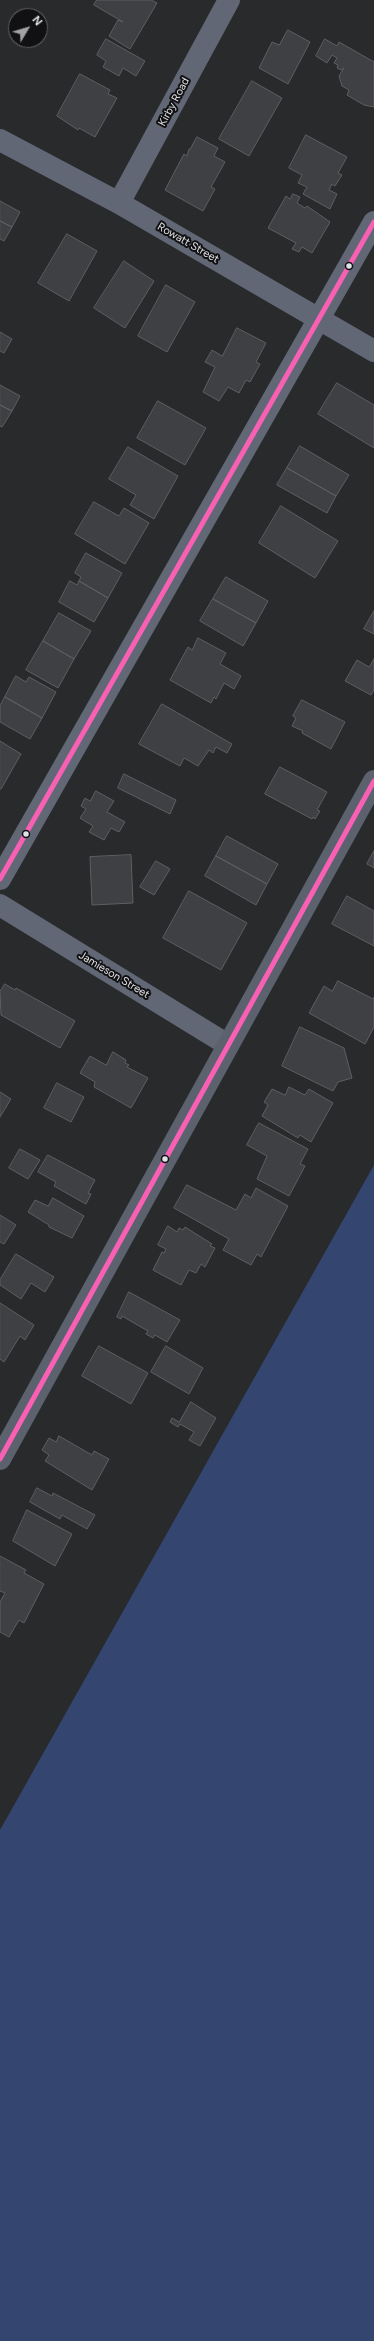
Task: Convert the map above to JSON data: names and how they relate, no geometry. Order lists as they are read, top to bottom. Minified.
{"streets":{"street":["Kirby Road","Rowatt Street","Jamieson Street"]},"crossings":[["Kirby Road","Rowatt Street"]],"north":"top right"}
